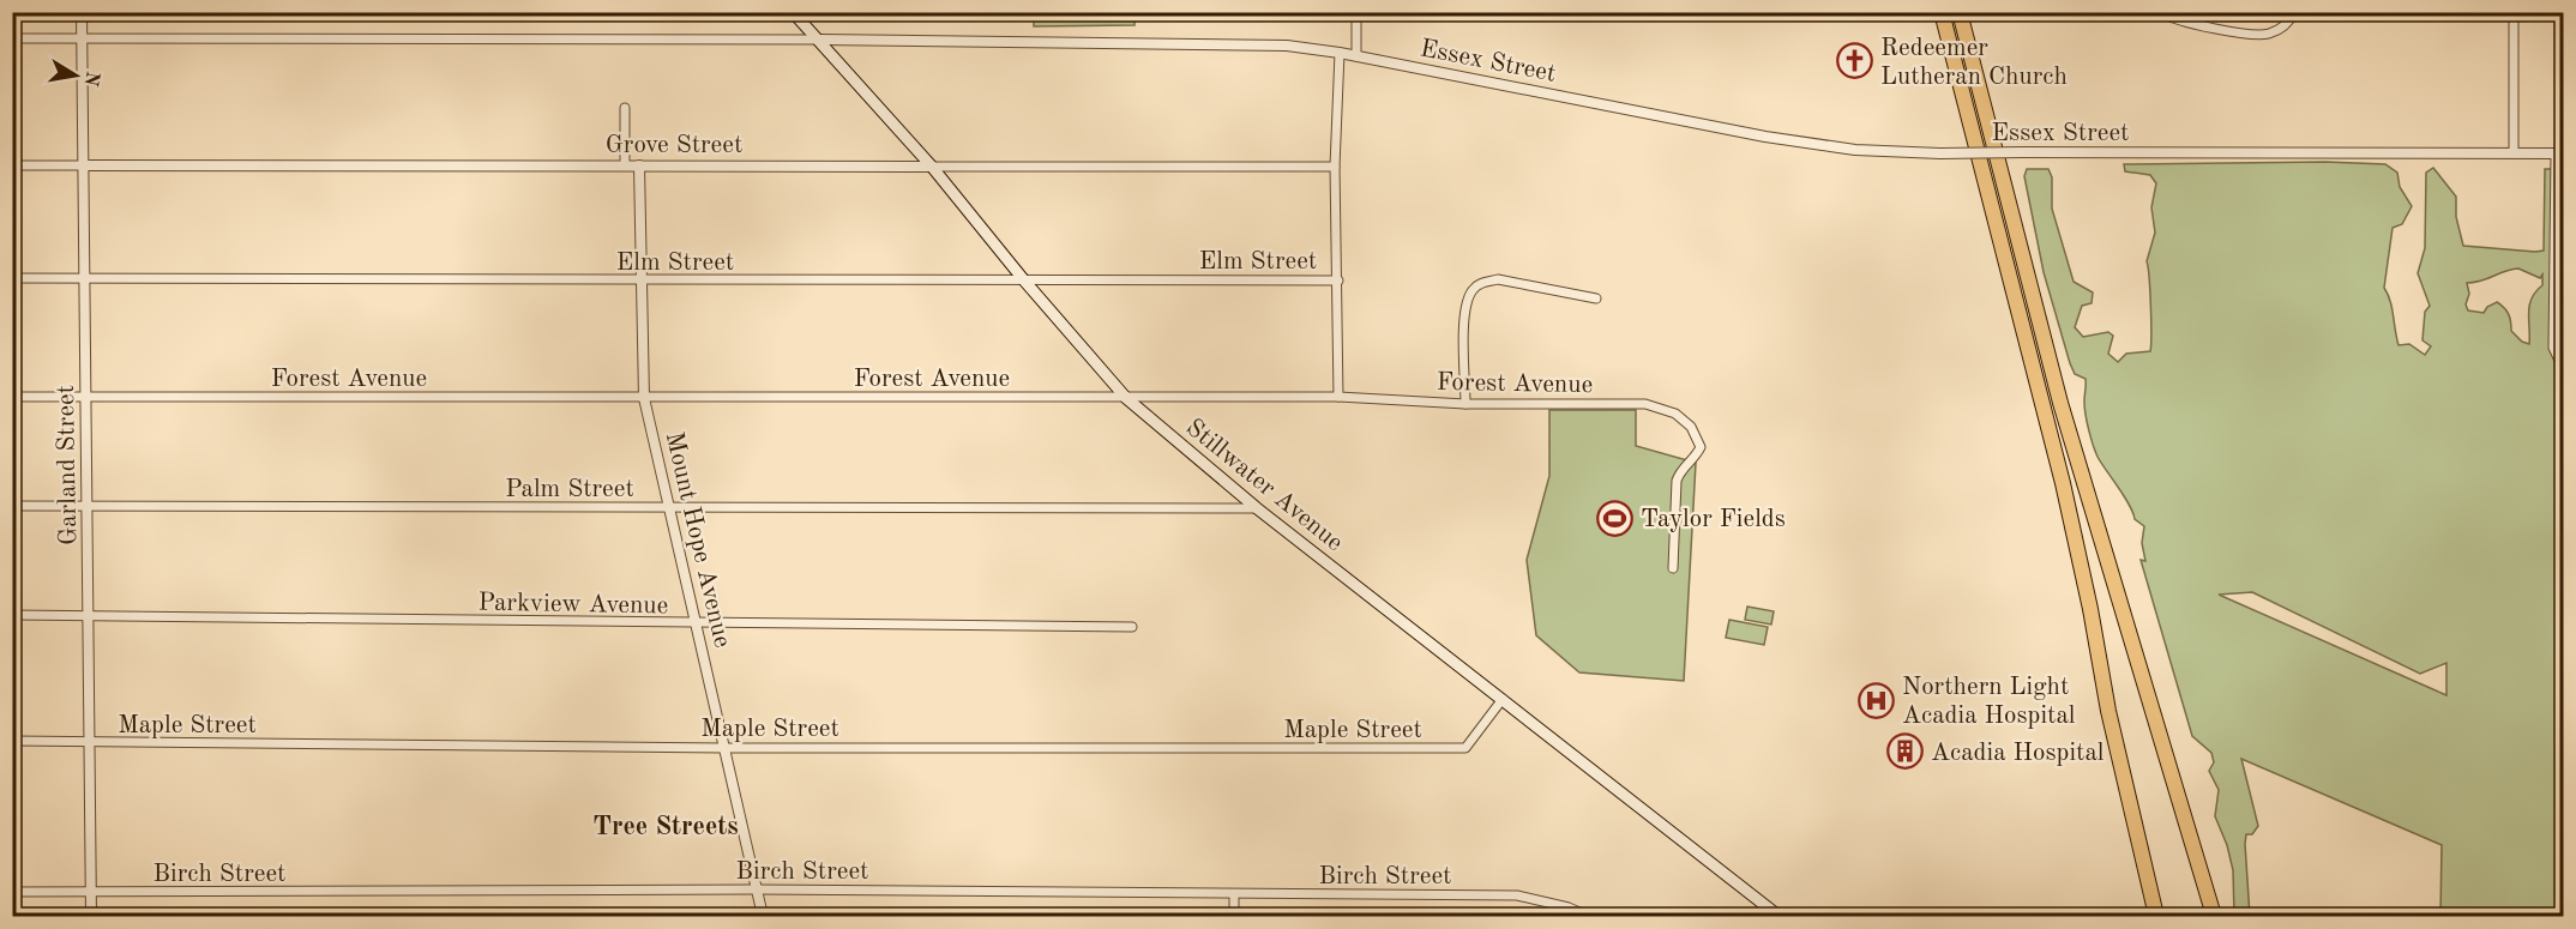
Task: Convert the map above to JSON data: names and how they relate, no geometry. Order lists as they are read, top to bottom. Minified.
{"streets":{"main road":["Stillwater Avenue"],"street":["Essex Street","Grove Street","Elm Street","Forest Avenue","Garland Street","Palm Street","Mount Hope Avenue","Parkview Avenue","Maple Street","Birch Street"]},"crossings":[["Essex Street","Garland Street"],["Essex Street","Stillwater Avenue"],["Grove Street","Garland Street"],["Grove Street","Stillwater Avenue"],["Grove Street","Mount Hope Avenue"],["Elm Street","Garland Street"],["Elm Street","Stillwater Avenue"],["Elm Street","Mount Hope Avenue"],["Forest Avenue","Garland Street"],["Forest Avenue","Stillwater Avenue"],["Forest Avenue","Mount Hope Avenue"],["Garland Street","Palm Street"],["Garland Street","Parkview Avenue"],["Garland Street","Maple Street"],["Garland Street","Birch Street"],["Stillwater Avenue","Palm Street"],["Stillwater Avenue","Maple Street"],["Palm Street","Mount Hope Avenue"],["Mount Hope Avenue","Parkview Avenue"],["Mount Hope Avenue","Maple Street"],["Mount Hope Avenue","Birch Street"]],"districts":["Tree Streets"],"places":{"church":["Redeemer Lutheran Church"],"sports":["Taylor Fields"],"hospital":["Northern Light Acadia Hospital"],"building":["Acadia Hospital"]},"north":"right"}
